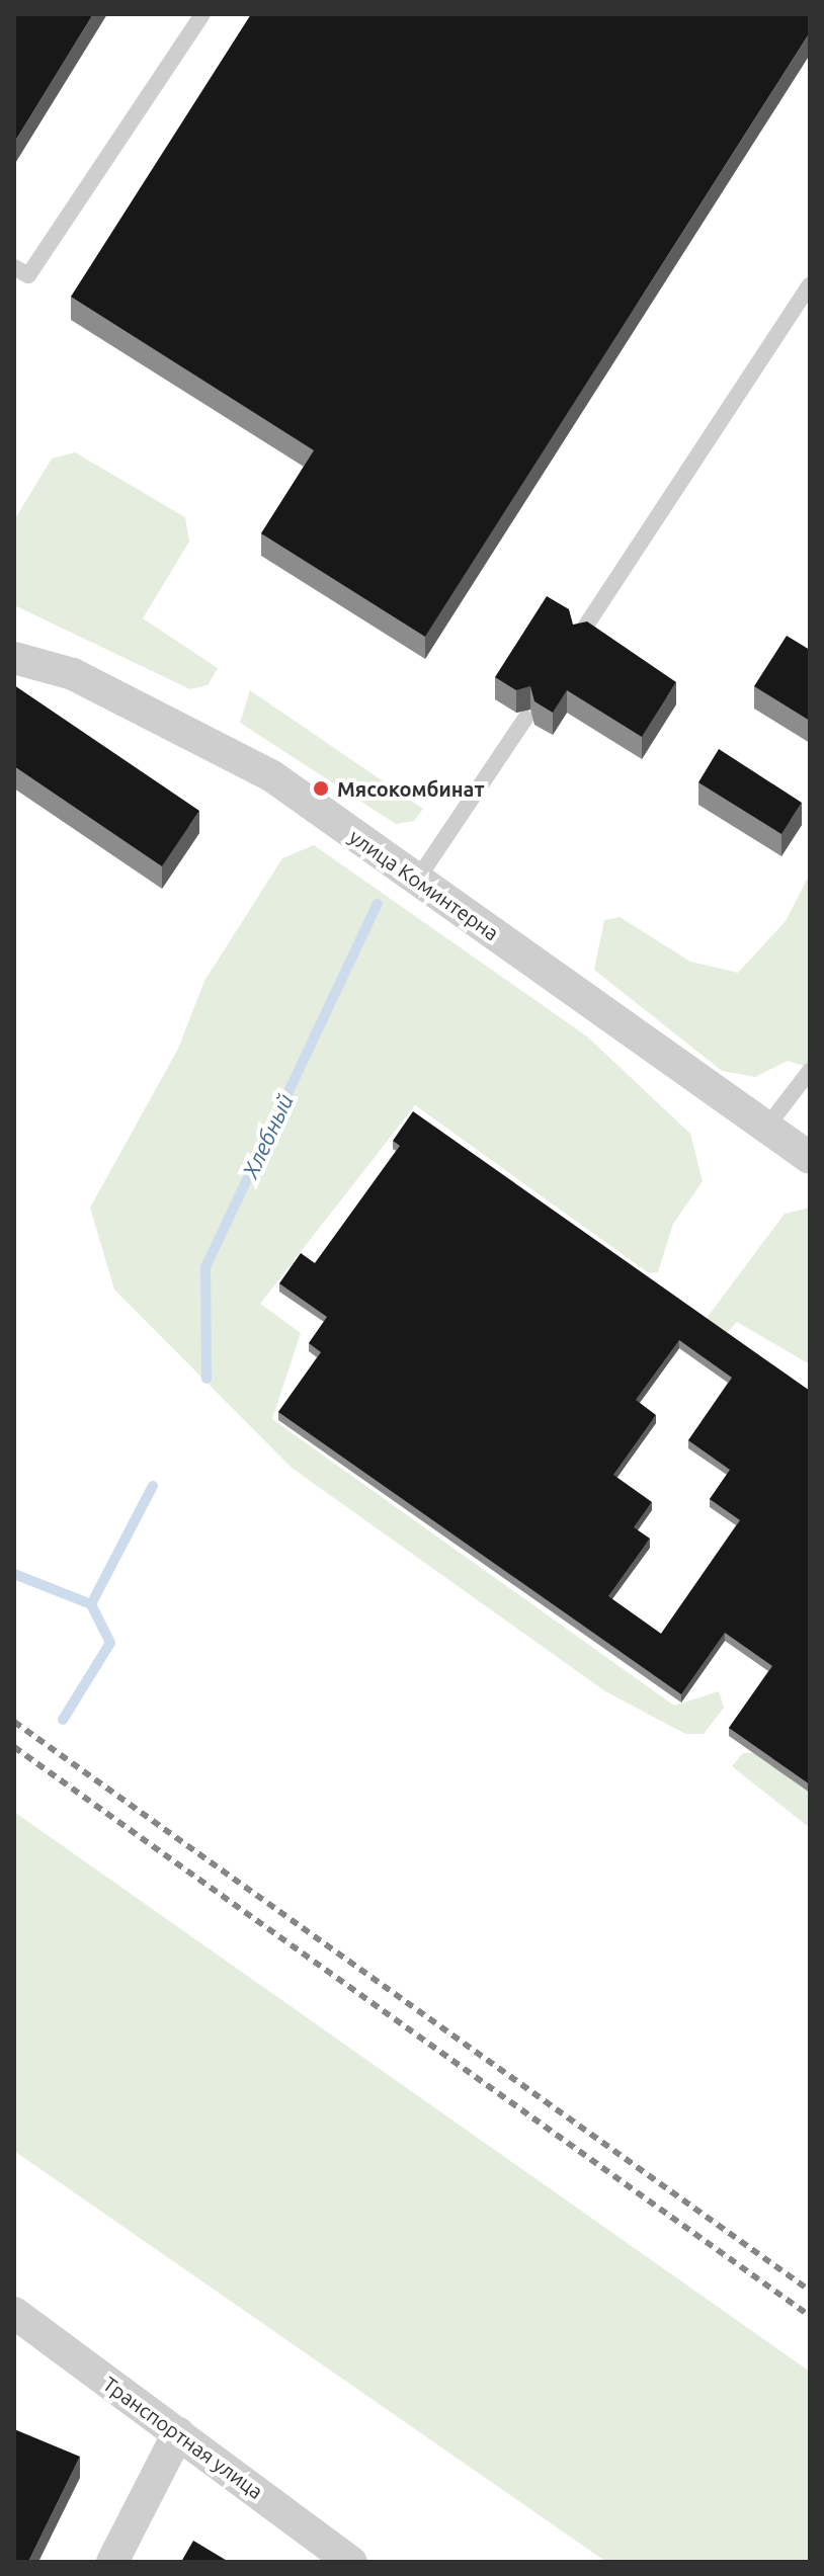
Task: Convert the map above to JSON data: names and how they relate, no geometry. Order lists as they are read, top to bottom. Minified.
{"streets":{"street":["улица Коминтерна","Транспортная улица"]},"water":["Хлебный"],"places":["Мясокомбинат"]}
